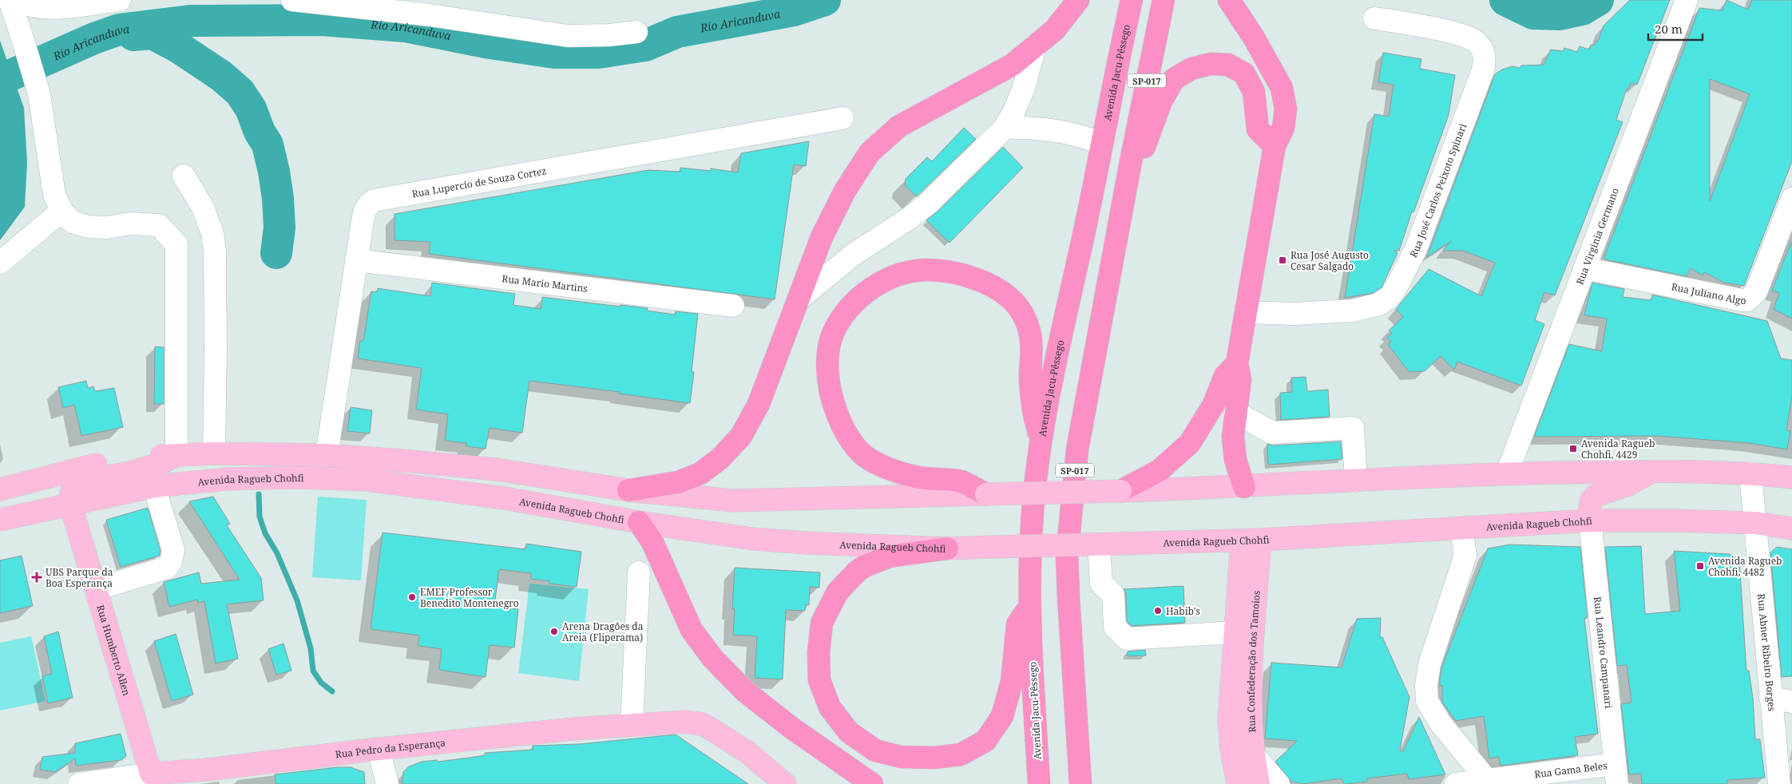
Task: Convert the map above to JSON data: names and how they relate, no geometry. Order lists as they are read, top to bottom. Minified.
{"streets":{"highway":["Avenida Jacu-Pêssego","SP-017"],"main road":["Avenida Ragueb Chohfi","Rua Humberto Allen","Rua Confederação dos Tamoios","Rua Pedro da Esperança"],"street":["Rua Lupercio de Souza Cortez","Rua José Carlos Peixoto Spinari","Rua Virginia Germano","Rua Mario Martins","Rua Juliano Algo","Rua Leandro Campanari","Rua Abner Ribeiro Borges","Rua Gama Beles"]},"crossings":[["Rua Lupercio de Souza Cortez","Rua Mario Martins"],["Rua Virginia Germano","Rua Juliano Algo"],["Avenida Ragueb Chohfi","Rua Humberto Allen"],["Avenida Ragueb Chohfi","Rua Leandro Campanari"],["Avenida Ragueb Chohfi","Rua Abner Ribeiro Borges"],["Avenida Ragueb Chohfi","Rua Confederação dos Tamoios"],["Rua Humberto Allen","Rua Pedro da Esperança"],["Rua Leandro Campanari","Rua Gama Beles"]],"water":["Rio Aricanduva"],"places":{"transit":["Rua José Augusto Cesar Salgado","Avenida Ragueb Chohfi, 4429","Avenida Ragueb Chohfi, 4482"],"health":["UBS Parque da Boa Esperança"],"other":["EMEF Professor Benedito Montenegro","Habib's","Arena Dragões da Areia (Fliperama)"]},"scale_bar":"20 m"}
